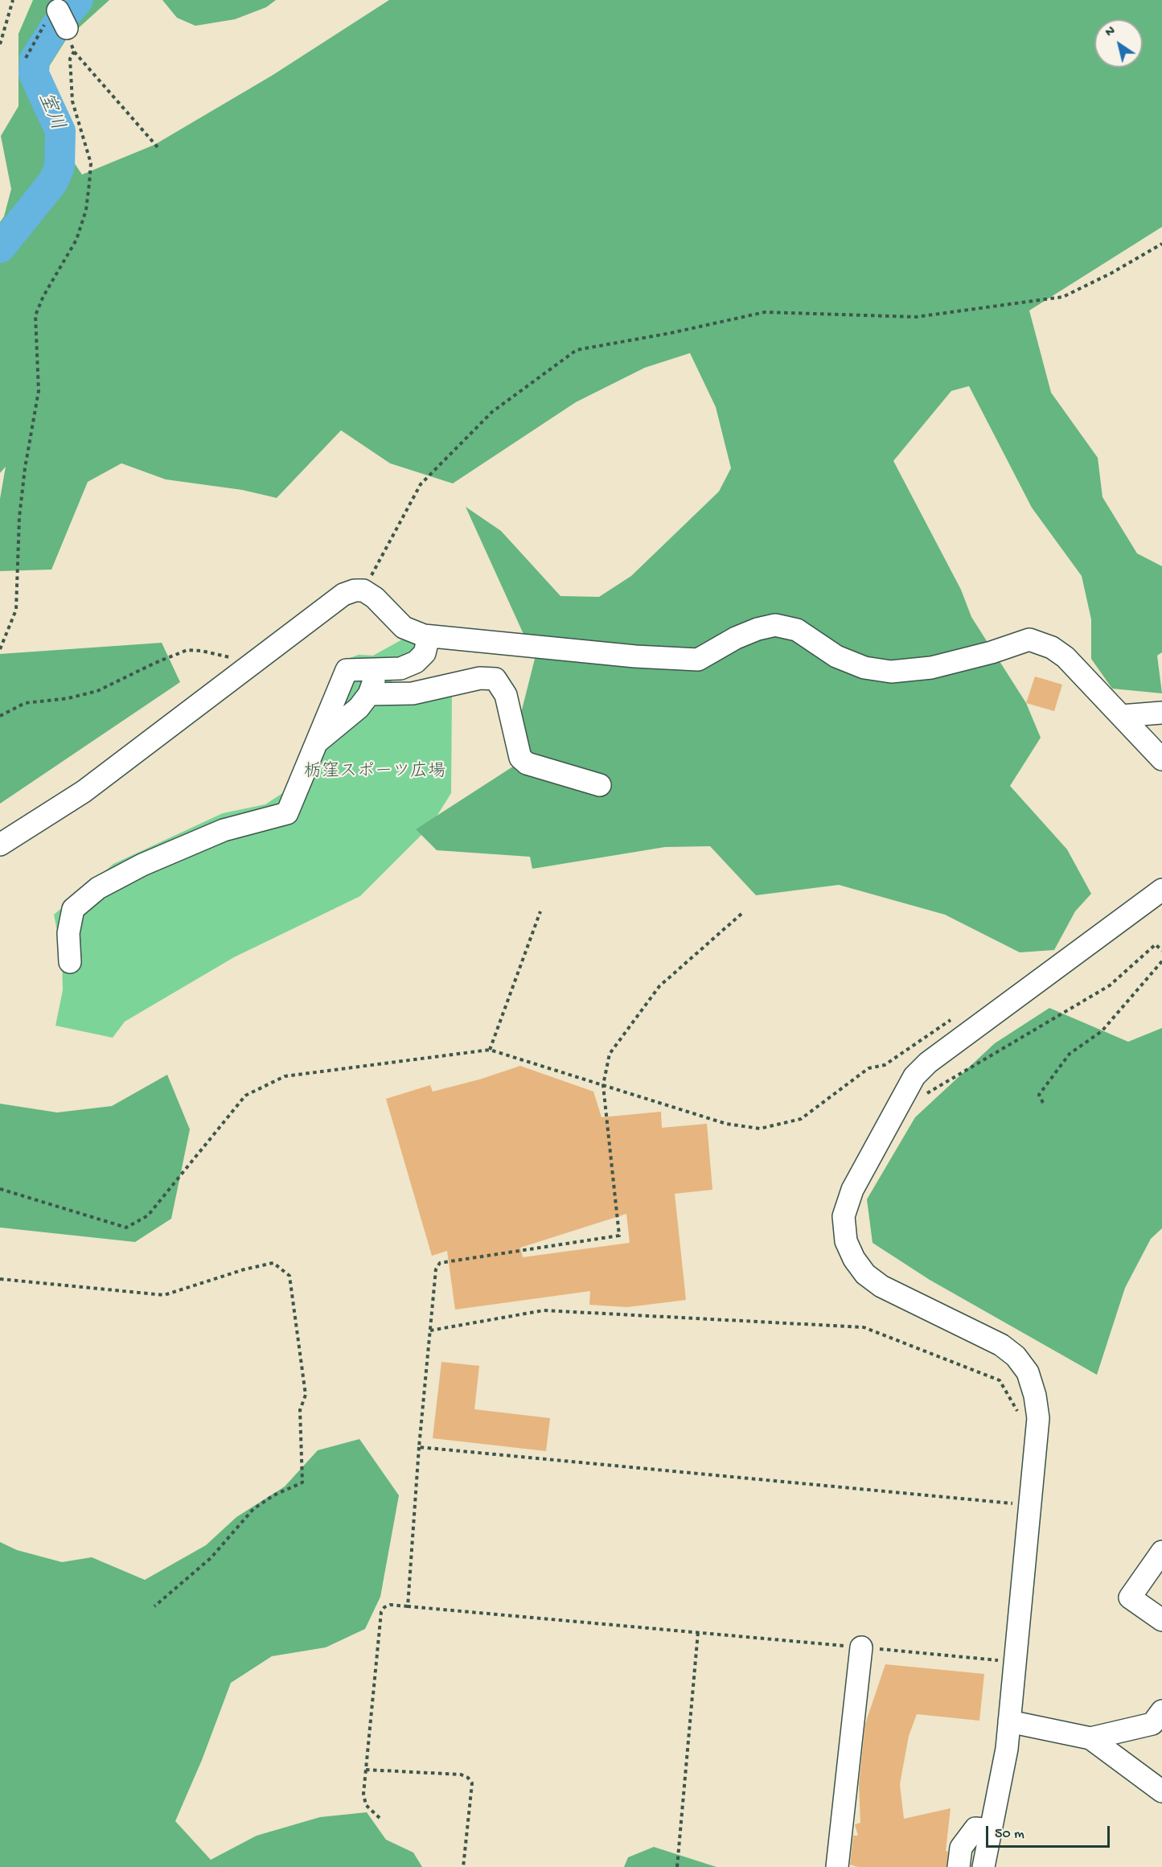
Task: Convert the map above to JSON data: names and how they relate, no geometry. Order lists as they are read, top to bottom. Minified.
{"water":["室川"],"parks":["栃窪スポーツ広場"],"scale_bar":"50 m","north":"top left"}
